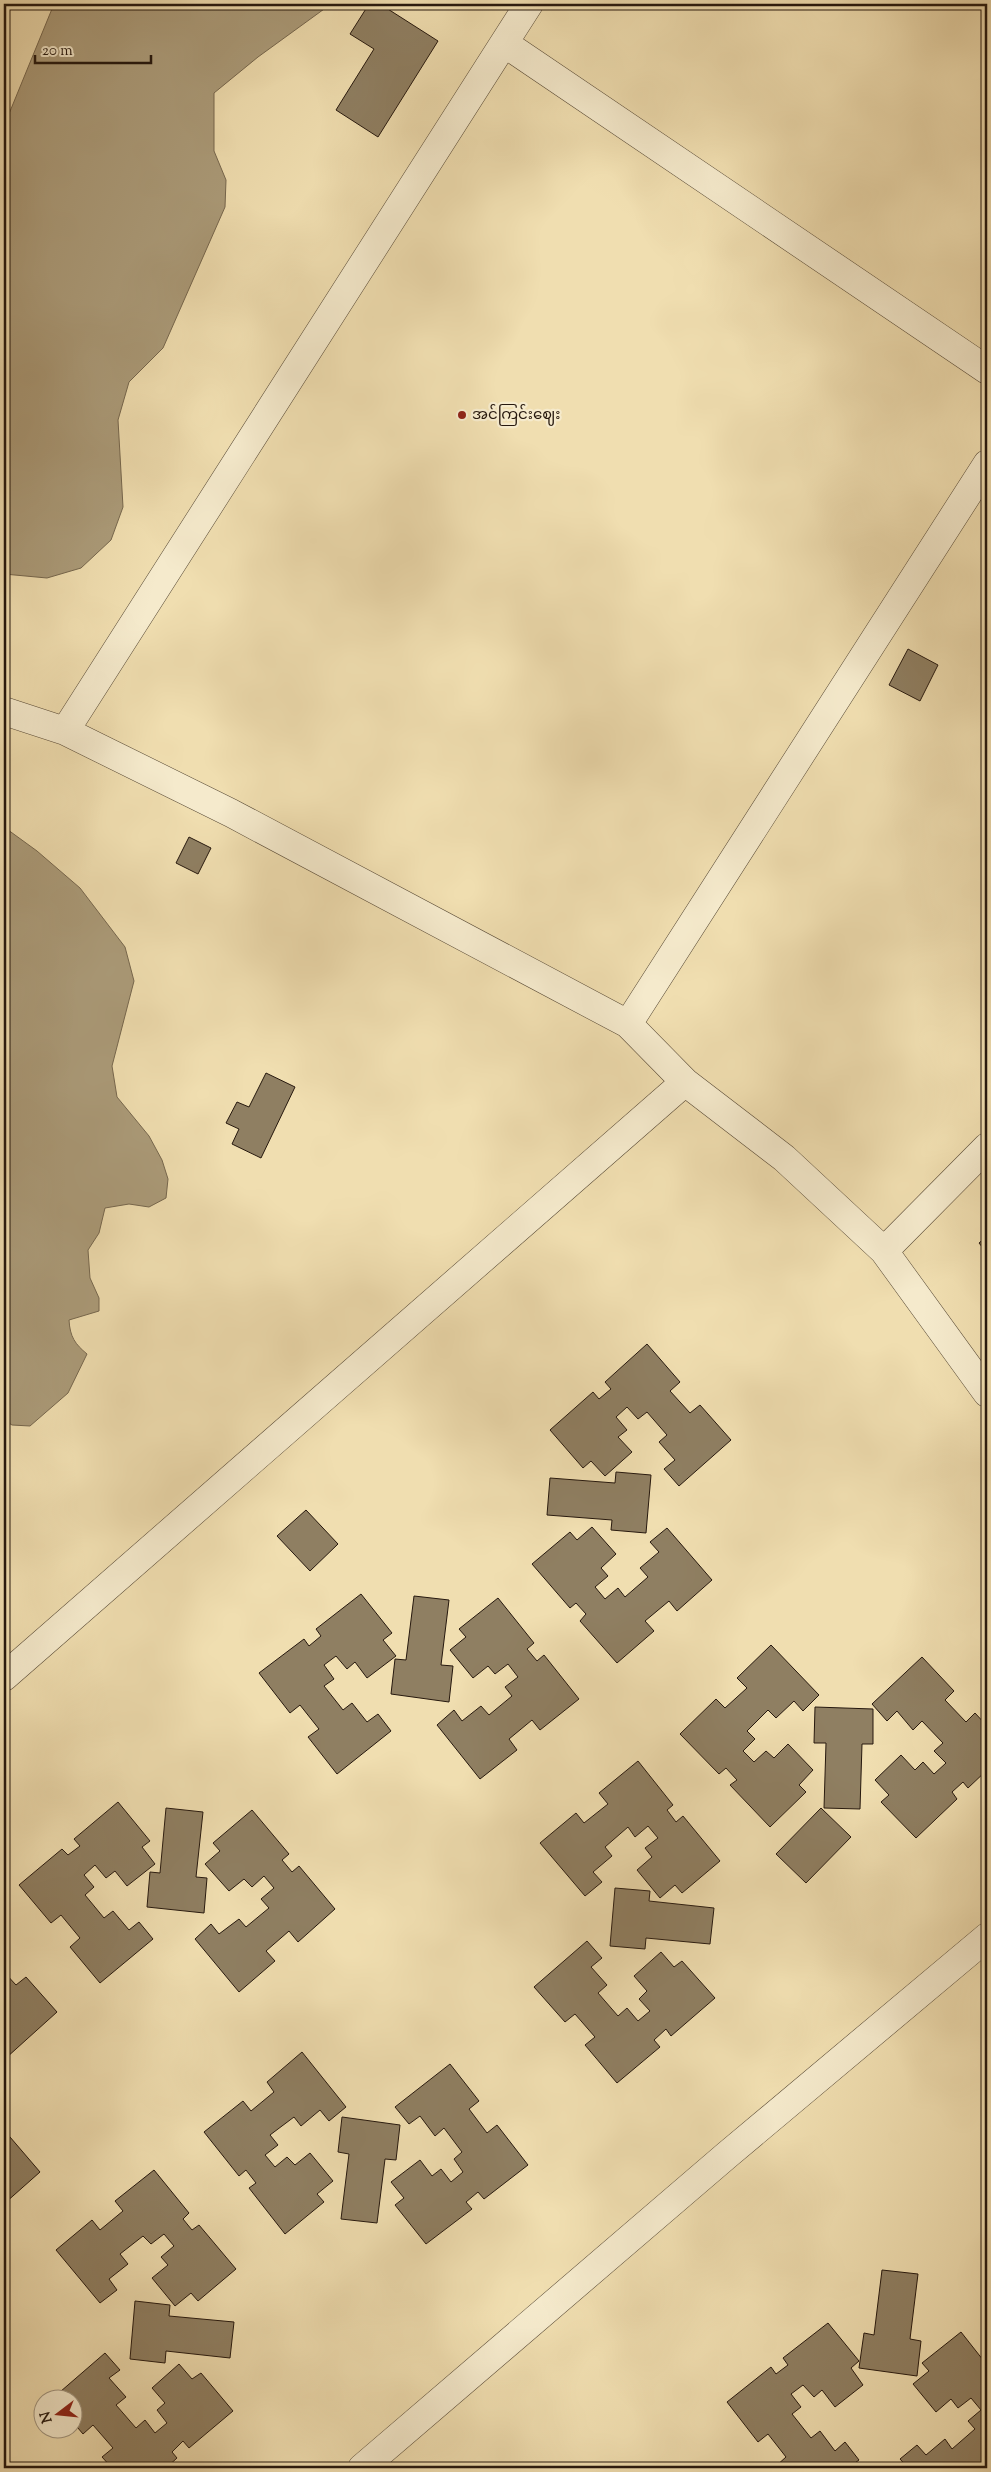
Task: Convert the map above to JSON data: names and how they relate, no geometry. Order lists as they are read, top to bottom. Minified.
{"places":["အင်ကြင်းဈေး"],"scale_bar":"20 m","north":"left"}
